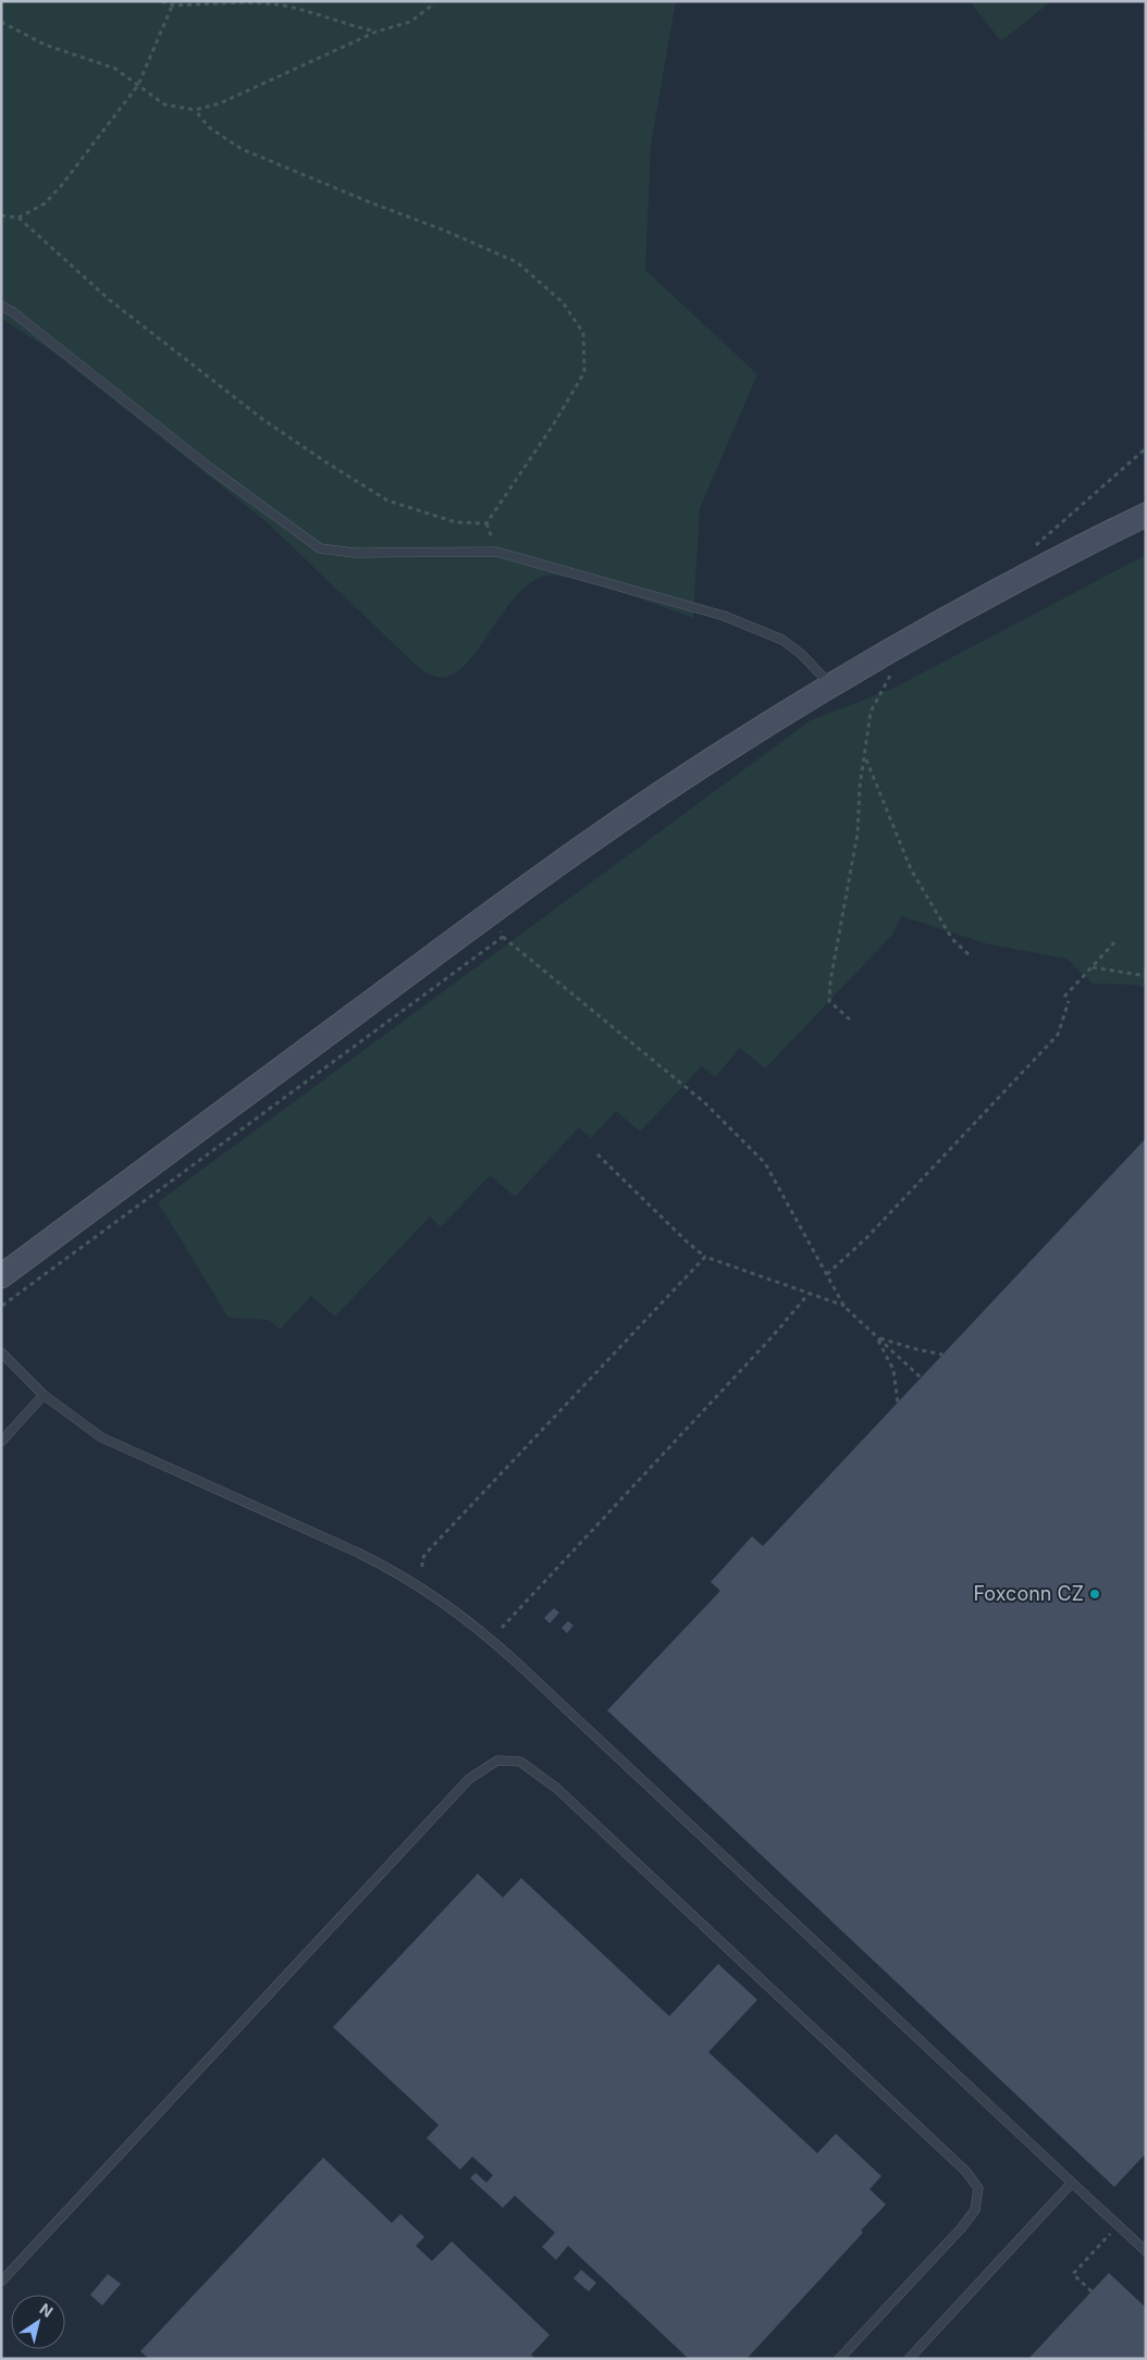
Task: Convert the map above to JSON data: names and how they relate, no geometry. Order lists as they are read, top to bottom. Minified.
{"places":["Foxconn CZ"],"north":"top right"}
